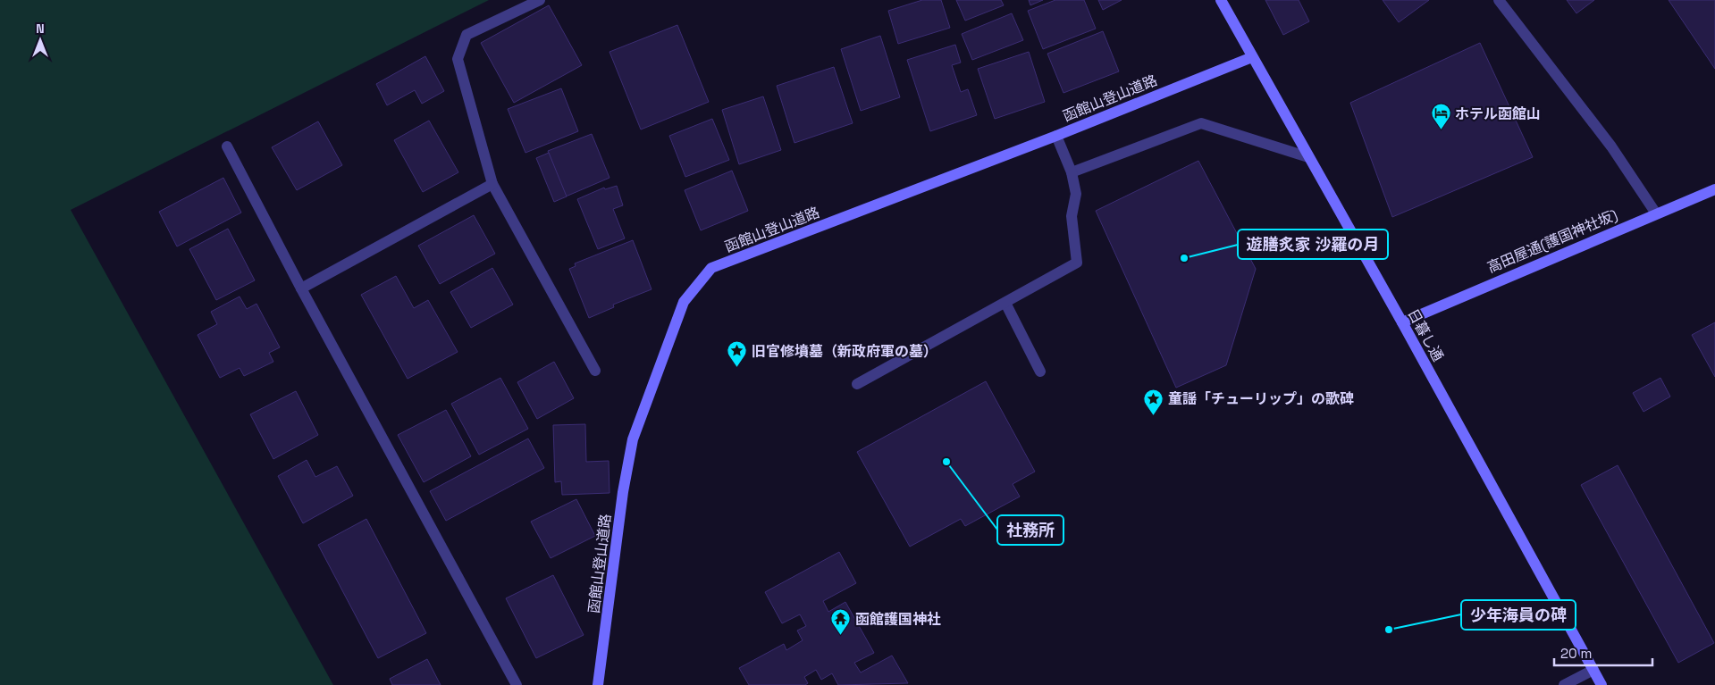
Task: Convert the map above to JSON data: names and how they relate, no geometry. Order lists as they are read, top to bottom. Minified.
{"streets":{"main road":["函館山登山道路","高田屋通(護国神社坂)","日暮し通"]},"crossings":[["函館山登山道路","日暮し通"],["高田屋通(護国神社坂)","日暮し通"]],"places":{"hotel":["ホテル函館山"],"other":["遊膳炙家 沙羅の月","社務所","少年海員の碑"],"place":["旧官修墳墓（新政府軍の墓）","童謡「チューリップ」の歌碑"],"temple":["函館護国神社"]},"scale_bar":"20 m","north":"top"}
